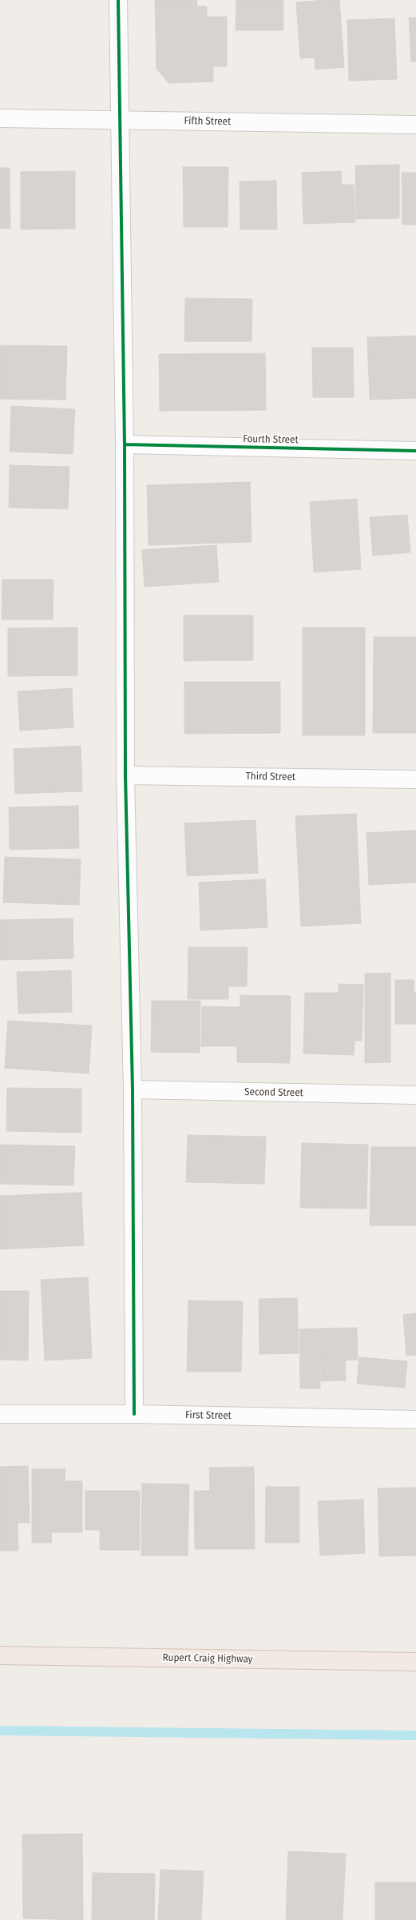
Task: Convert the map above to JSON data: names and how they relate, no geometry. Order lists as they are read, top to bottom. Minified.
{"streets":{"main road":["Rupert Craig Highway"],"street":["Fifth Street","Fourth Street","Third Street","Second Street","First Street"]}}
